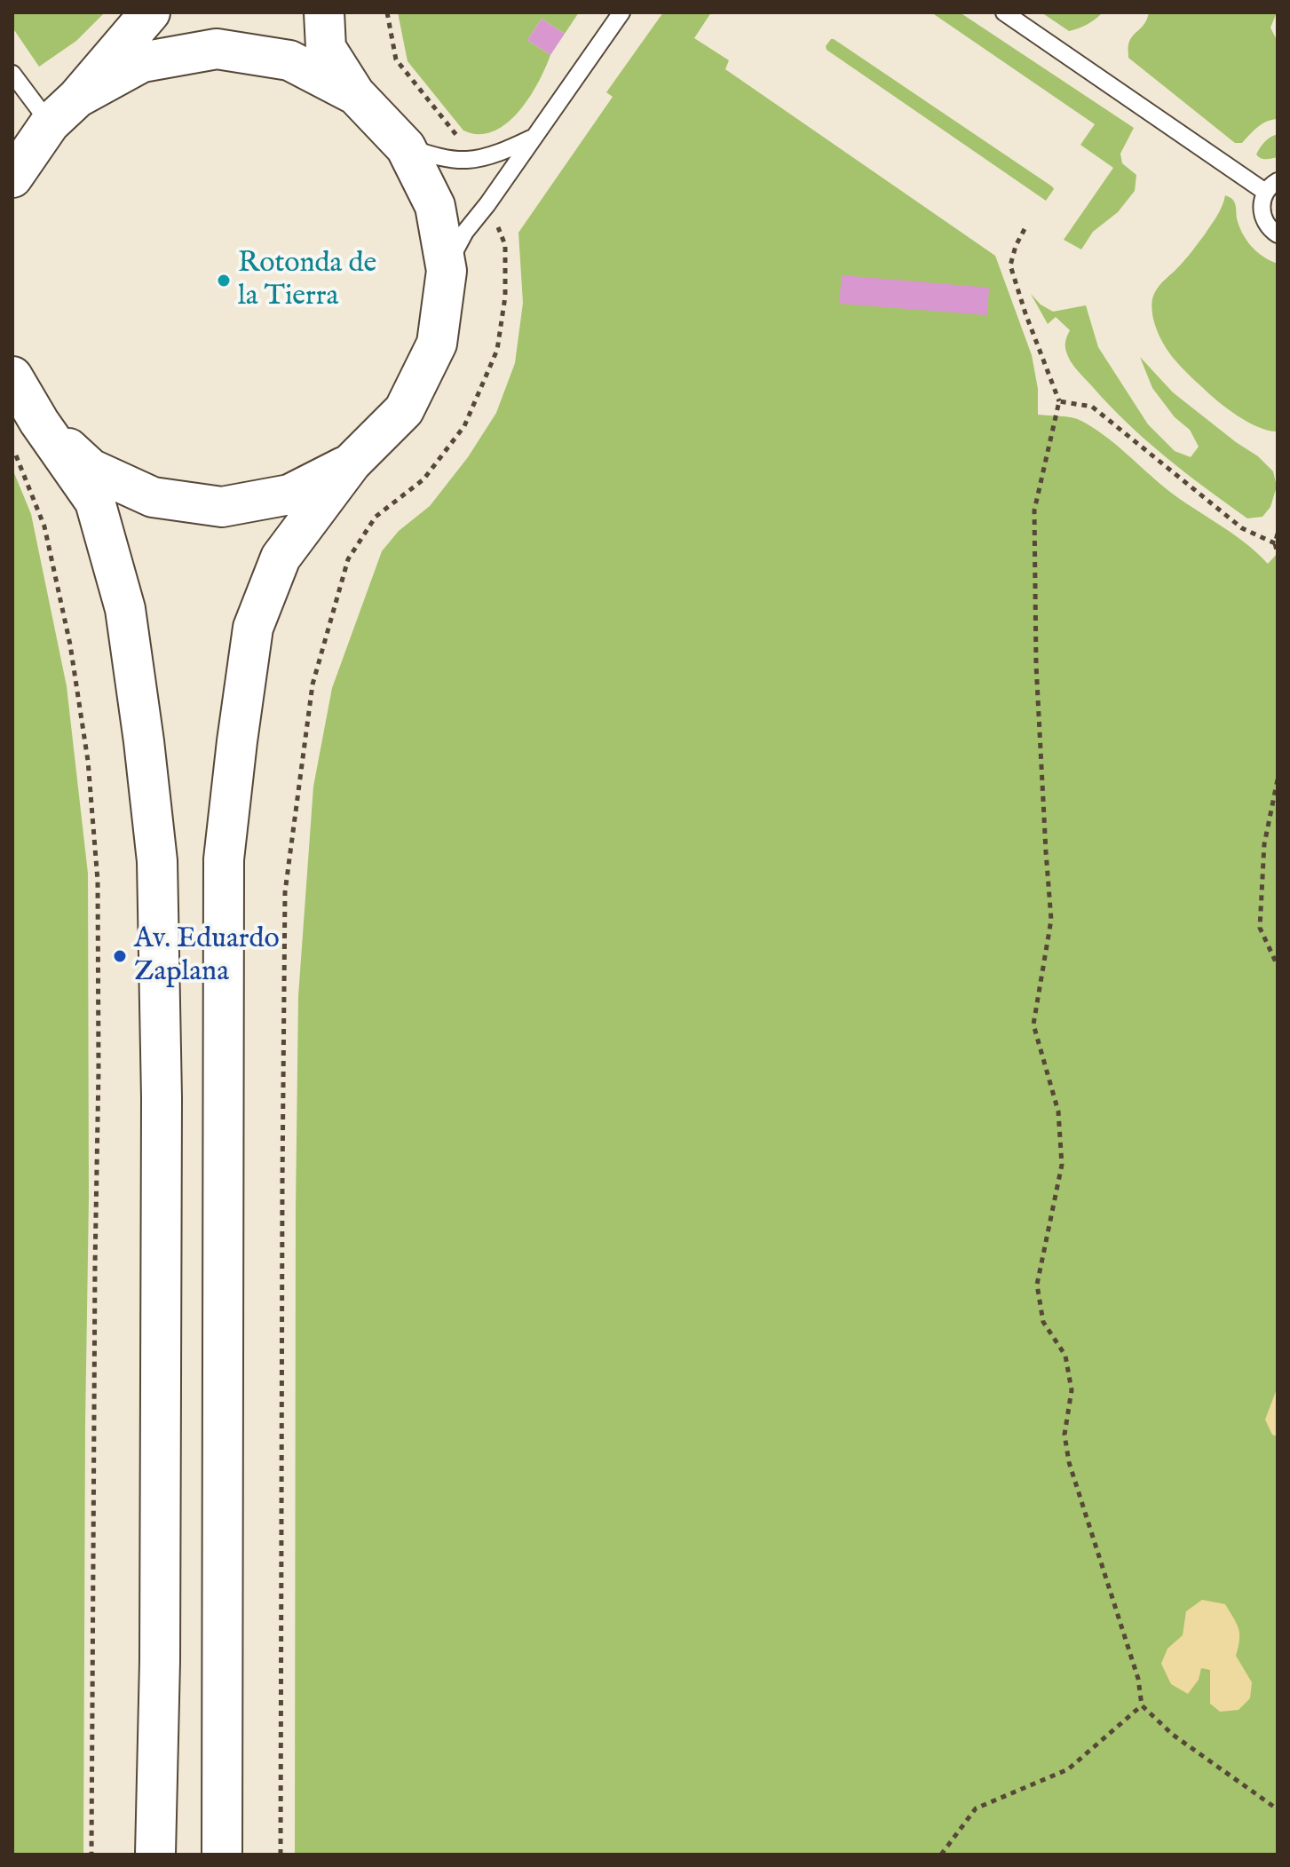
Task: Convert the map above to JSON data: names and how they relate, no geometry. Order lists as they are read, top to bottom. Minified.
{"places":["Rotonda de la Tierra","Av. Eduardo Zaplana"]}
